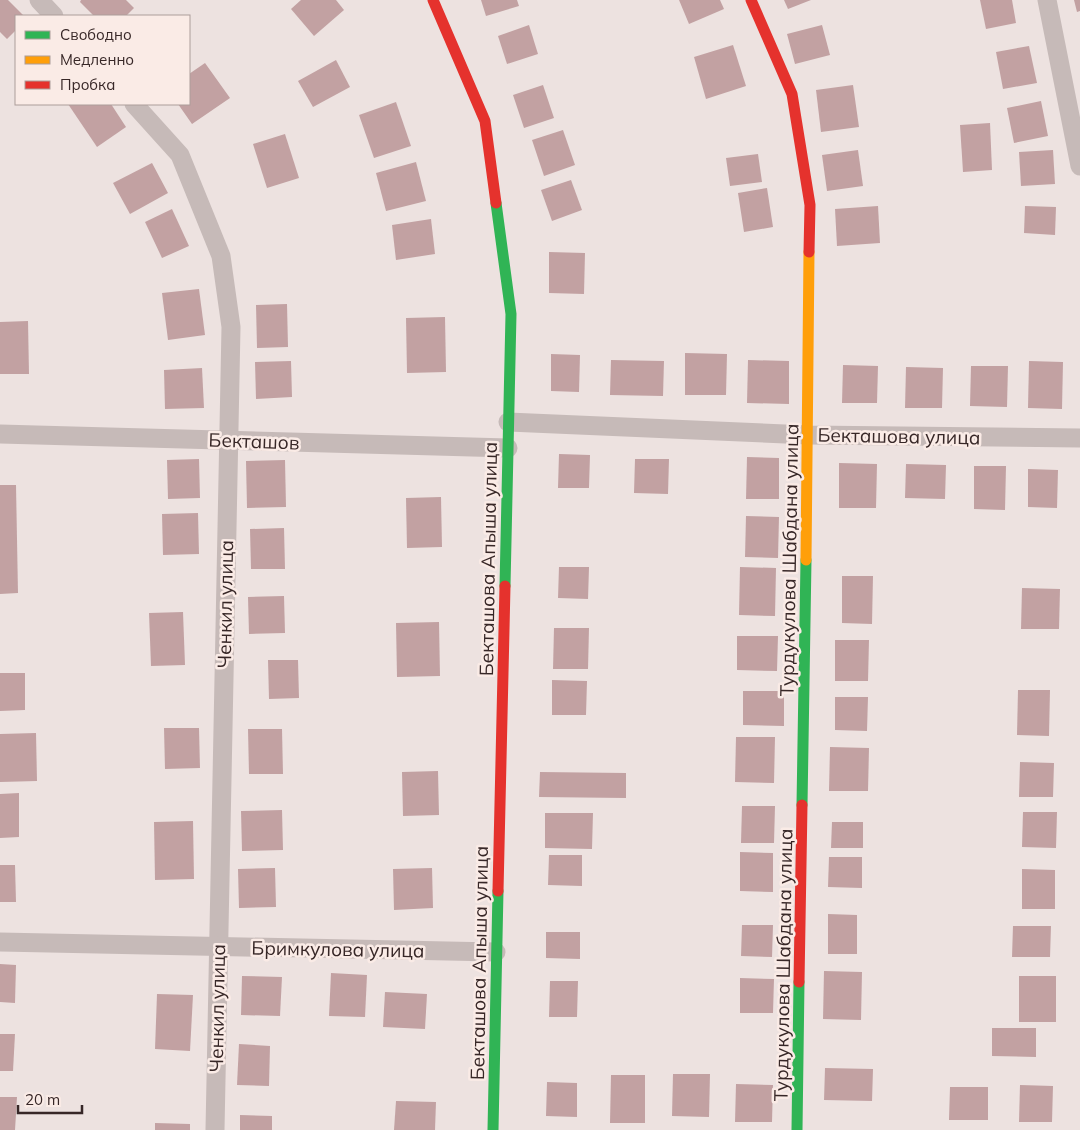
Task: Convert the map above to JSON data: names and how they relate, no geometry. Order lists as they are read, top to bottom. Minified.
{"streets":{"street":["Бекташова улица","Бекташов","Бекташова Апыша улица","Турдукулова Шабдана улица","Ченкил улица","Бримкулова улица"]},"crossings":[["Бекташова улица","Бекташова Апыша улица"],["Бекташова улица","Турдукулова Шабдана улица"],["Бекташов","Бекташова Апыша улица"],["Бекташов","Ченкил улица"],["Бекташова Апыша улица","Бримкулова улица"],["Ченкил улица","Бримкулова улица"]],"legend":["Свободно","Медленно","Пробка"],"scale_bar":"20 m"}
